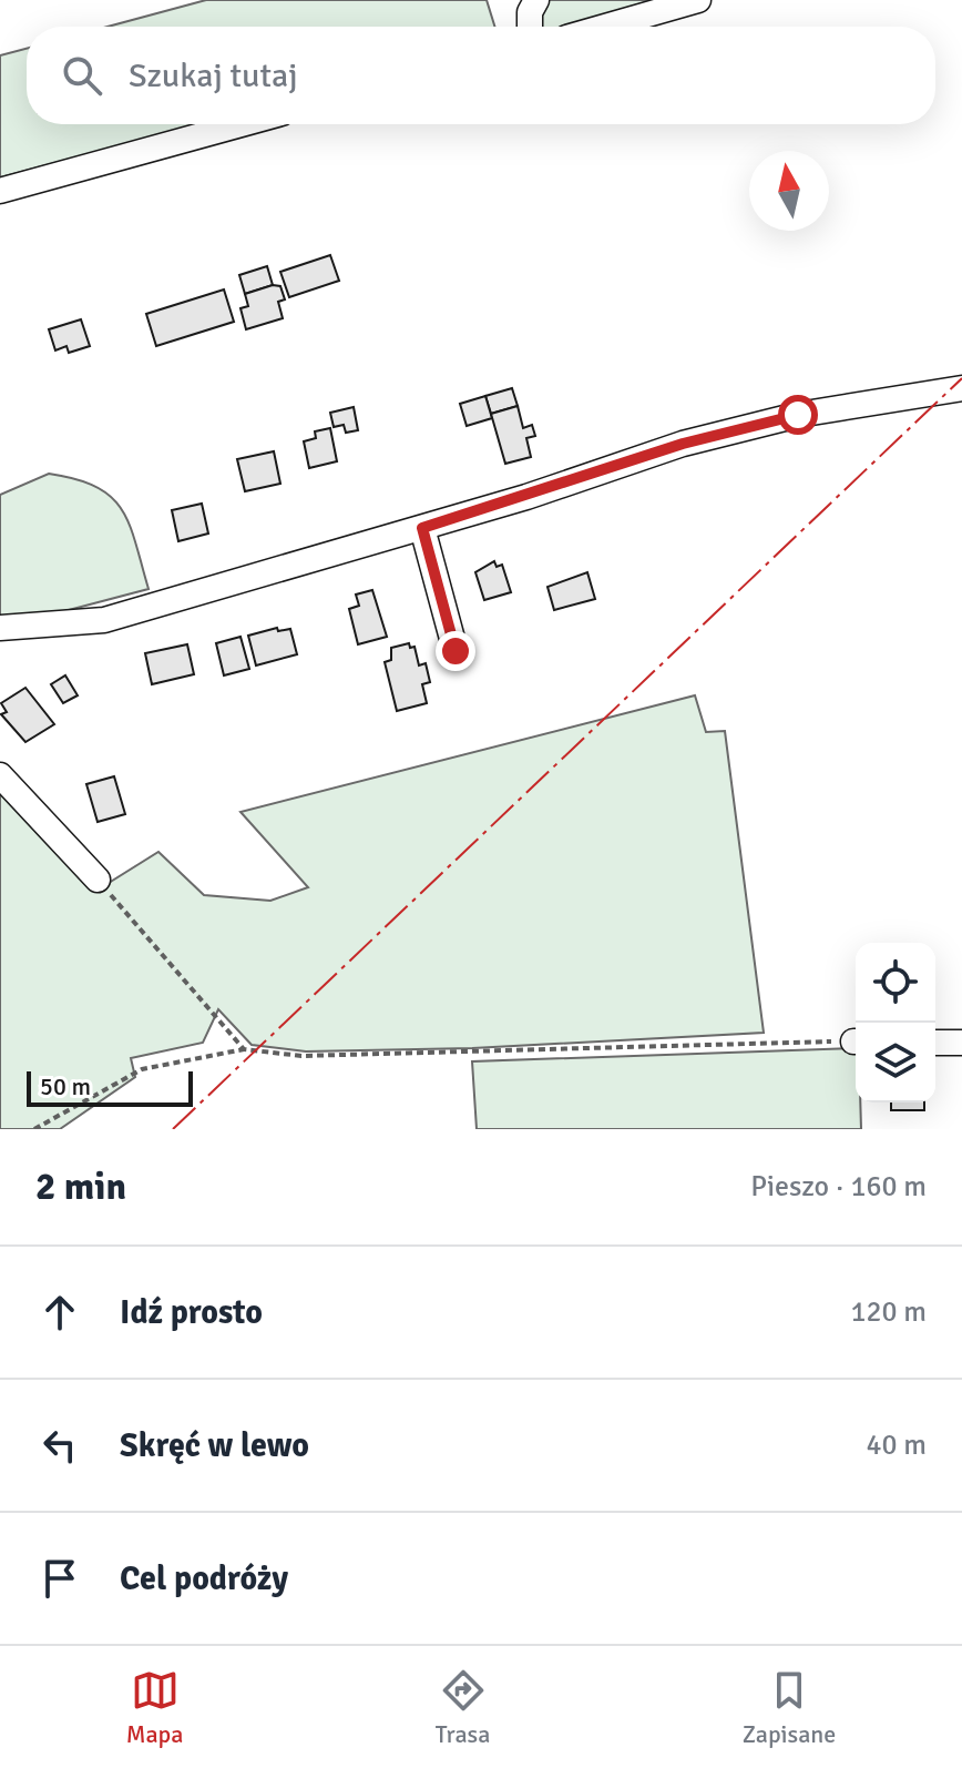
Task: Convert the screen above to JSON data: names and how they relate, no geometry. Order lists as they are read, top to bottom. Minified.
{"scale_bar":"50 m","north":"top","page":{"search":"Szukaj tutaj","scale":"50 m","heading":["2 min","Pieszo · 160 m"],"list":[["Idź prosto","120 m"],["Skręć w lewo","40 m"],"Cel podróży"],"nav":["Mapa","Trasa","Zapisane"]}}
